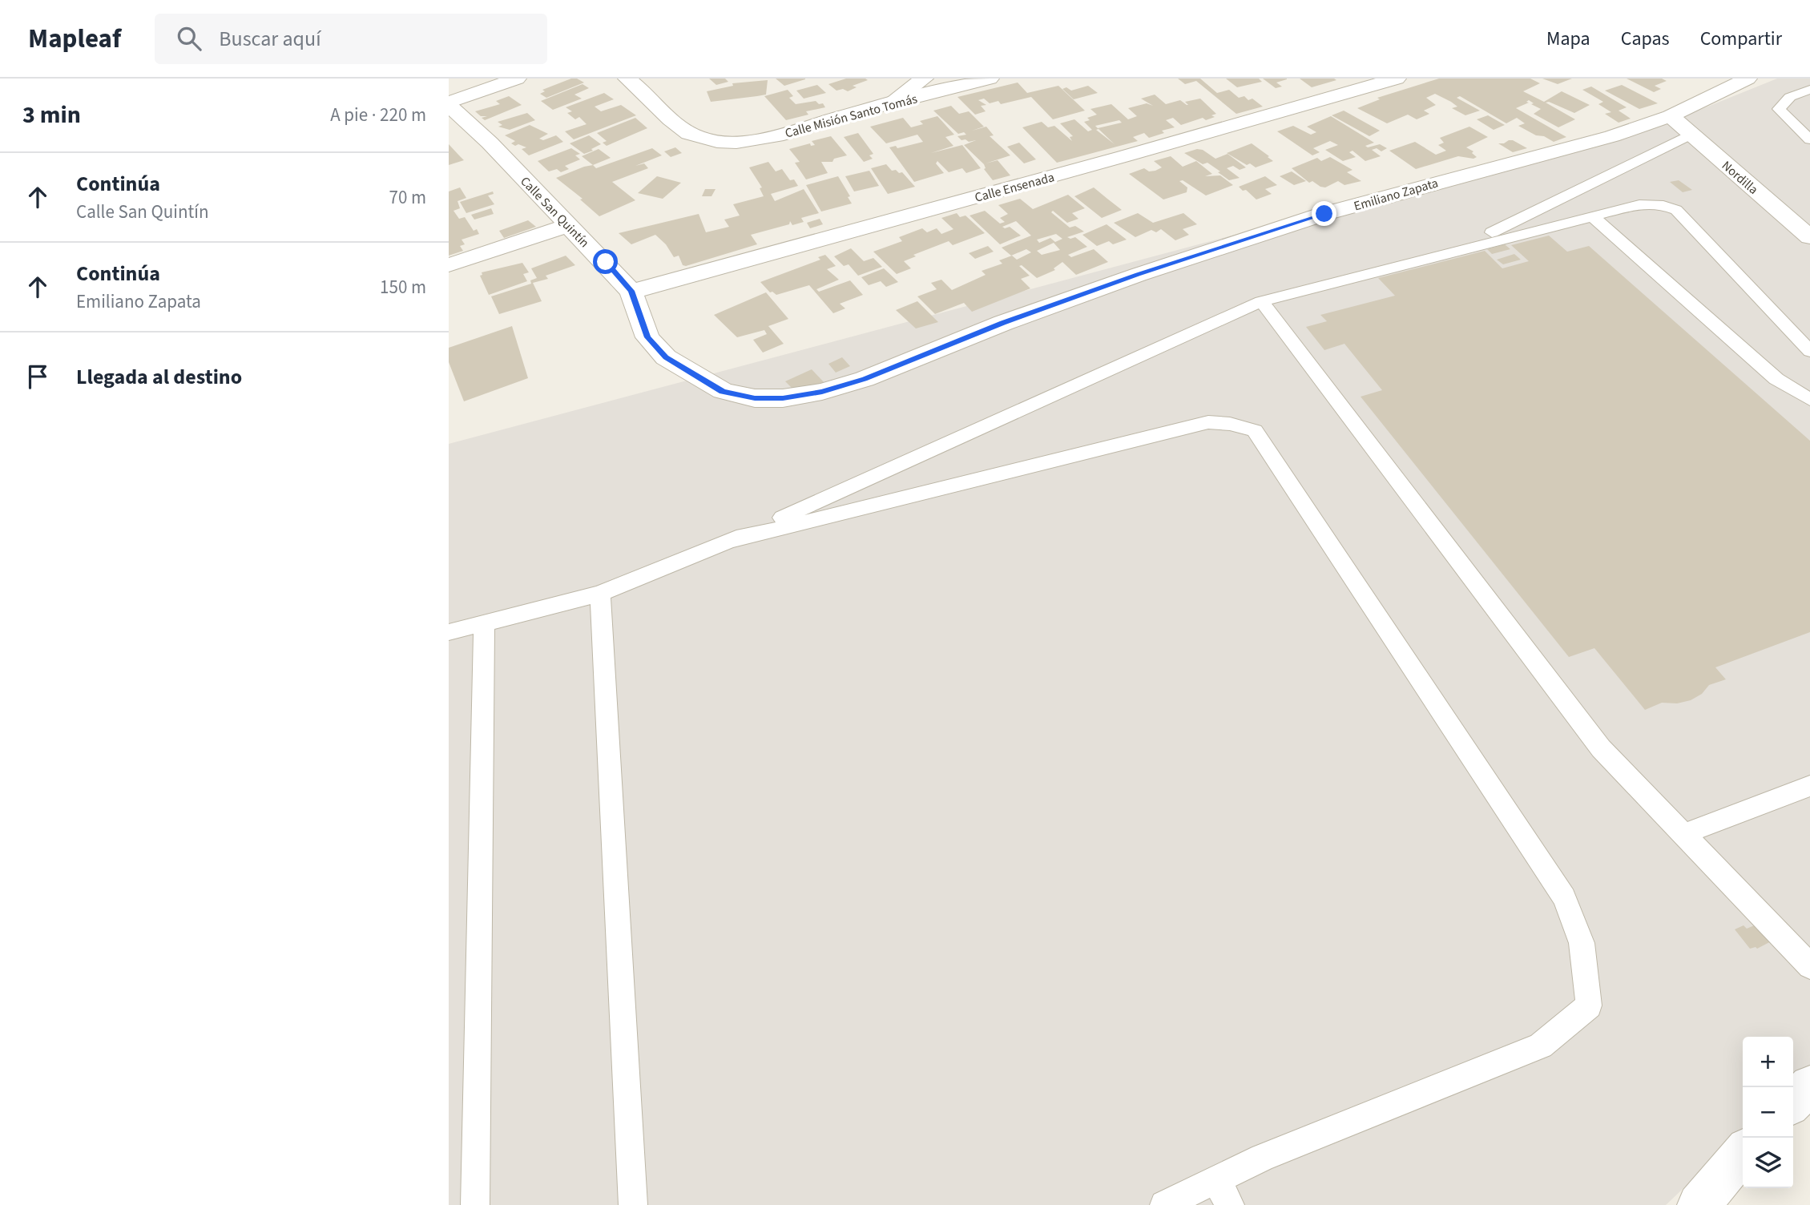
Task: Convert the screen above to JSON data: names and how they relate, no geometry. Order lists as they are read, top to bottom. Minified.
{"streets":{"street":["Calle Misión Santo Tomás","Nordilla","Calle Ensenada","Emiliano Zapata","Calle San Quintín"]},"crossings":[["Nordilla","Emiliano Zapata"],["Calle Ensenada","Calle San Quintín"],["Emiliano Zapata","Calle San Quintín"]],"page":{"header":"Mapleaf","search":"Buscar aquí","nav":["Mapa","Capas","Compartir"],"heading":["3 min","A pie · 220 m"],"list":[["Continúa","Calle San Quintín","70 m"],["Continúa","Emiliano Zapata","150 m"],"Llegada al destino"],"map_buttons":["+","−"]}}
